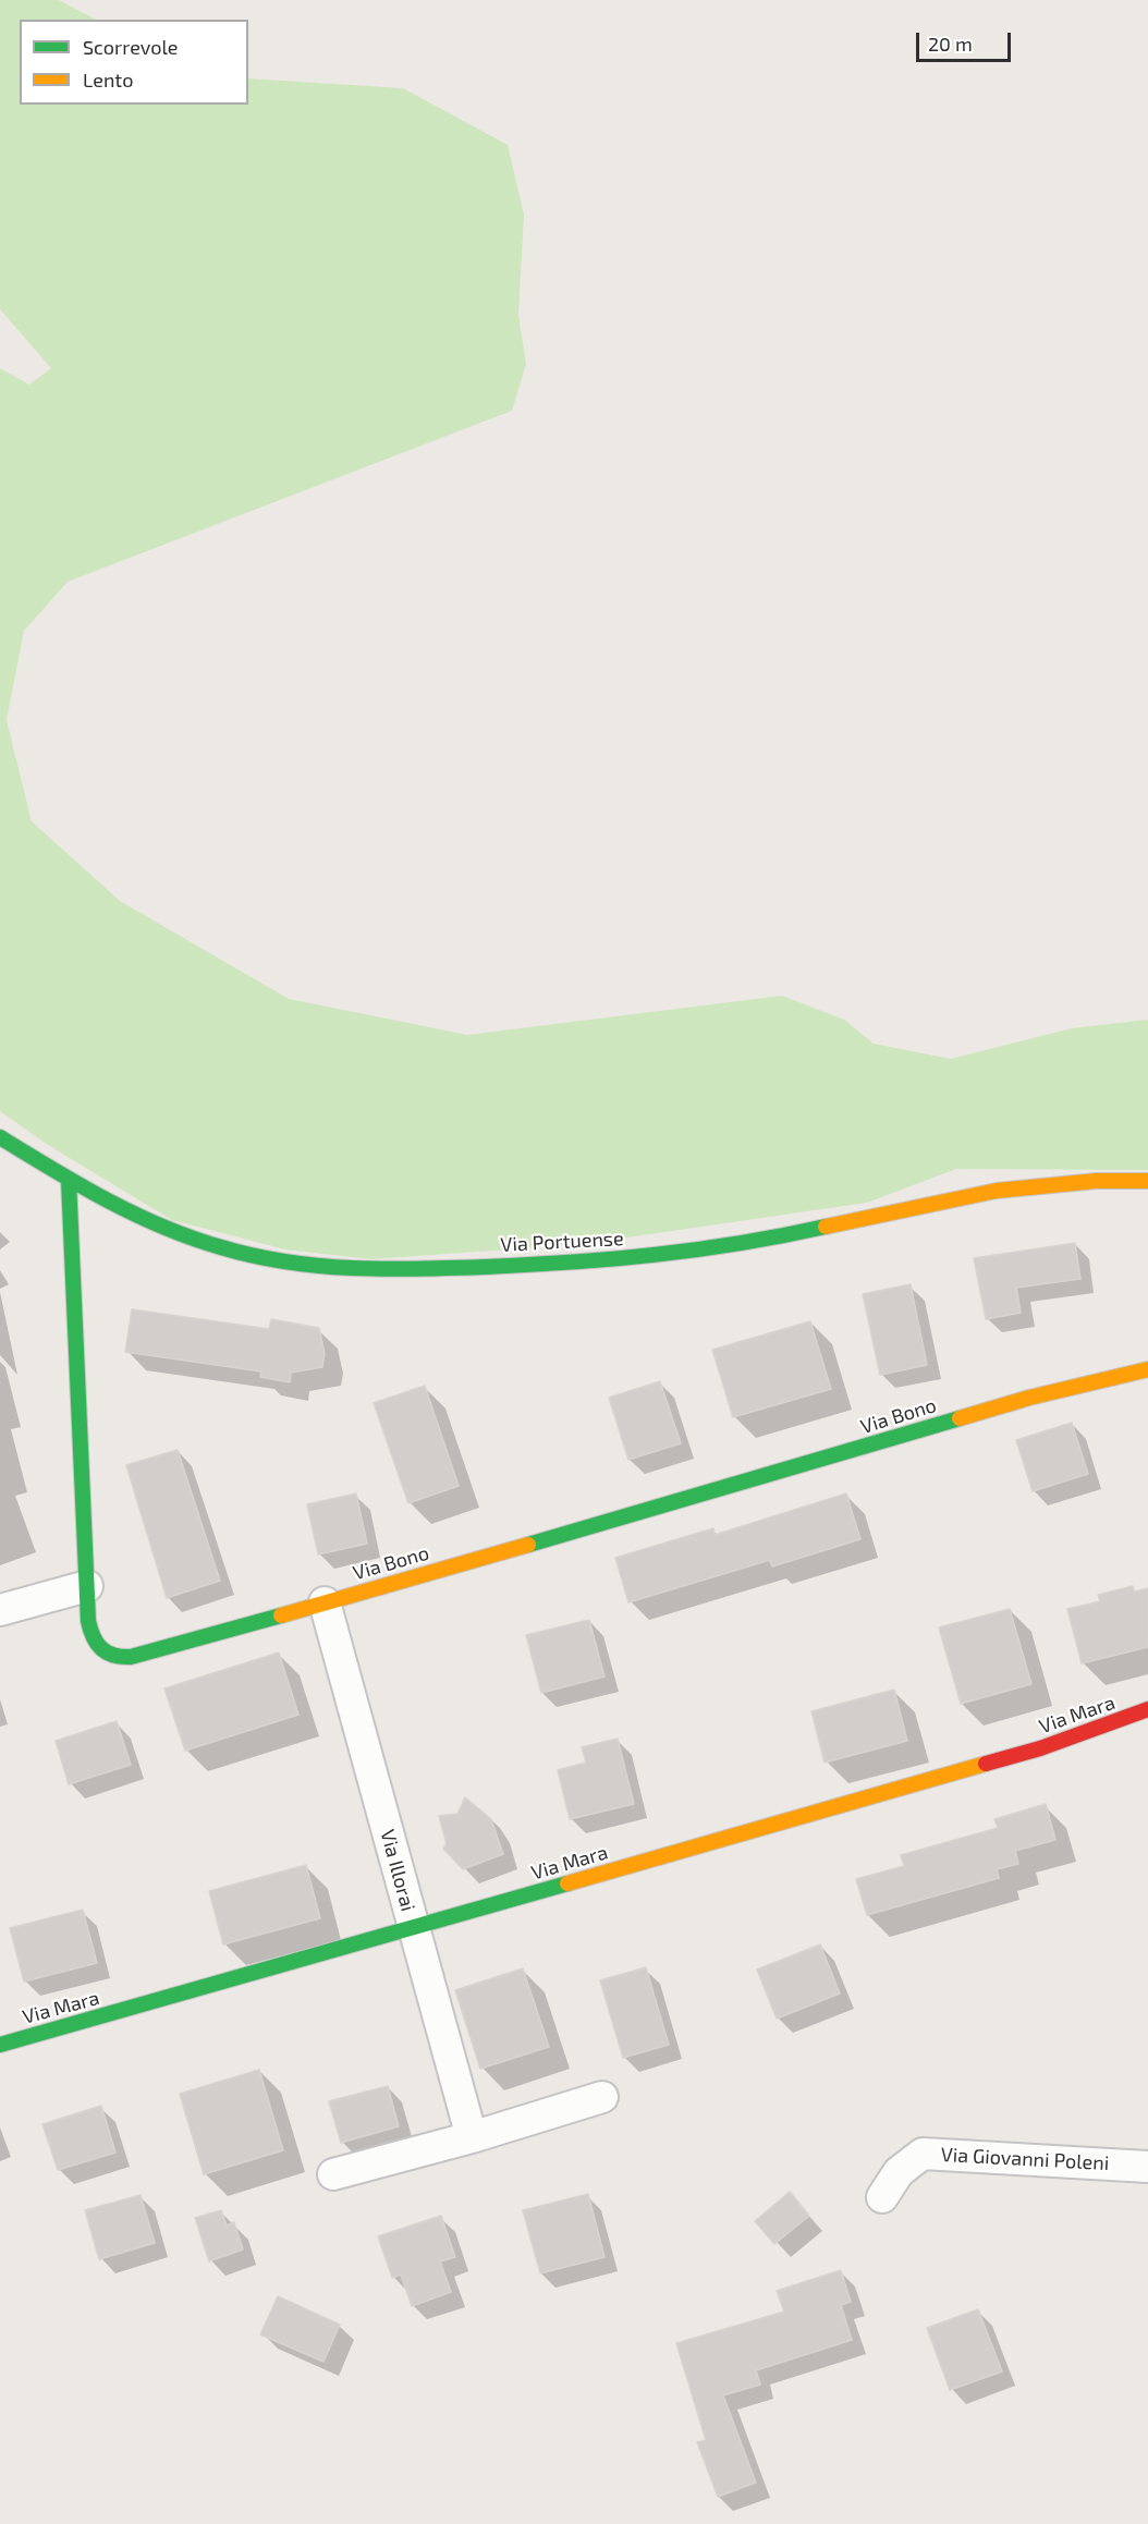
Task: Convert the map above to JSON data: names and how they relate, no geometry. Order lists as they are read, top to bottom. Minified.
{"streets":{"street":["Via Portuense","Via Bono","Via Mara","Via Illorai","Via Giovanni Poleni"]},"crossings":[["Via Portuense","Via Bono"],["Via Bono","Via Illorai"],["Via Mara","Via Illorai"]],"legend":["Scorrevole","Lento"],"scale_bar":"20 m"}
